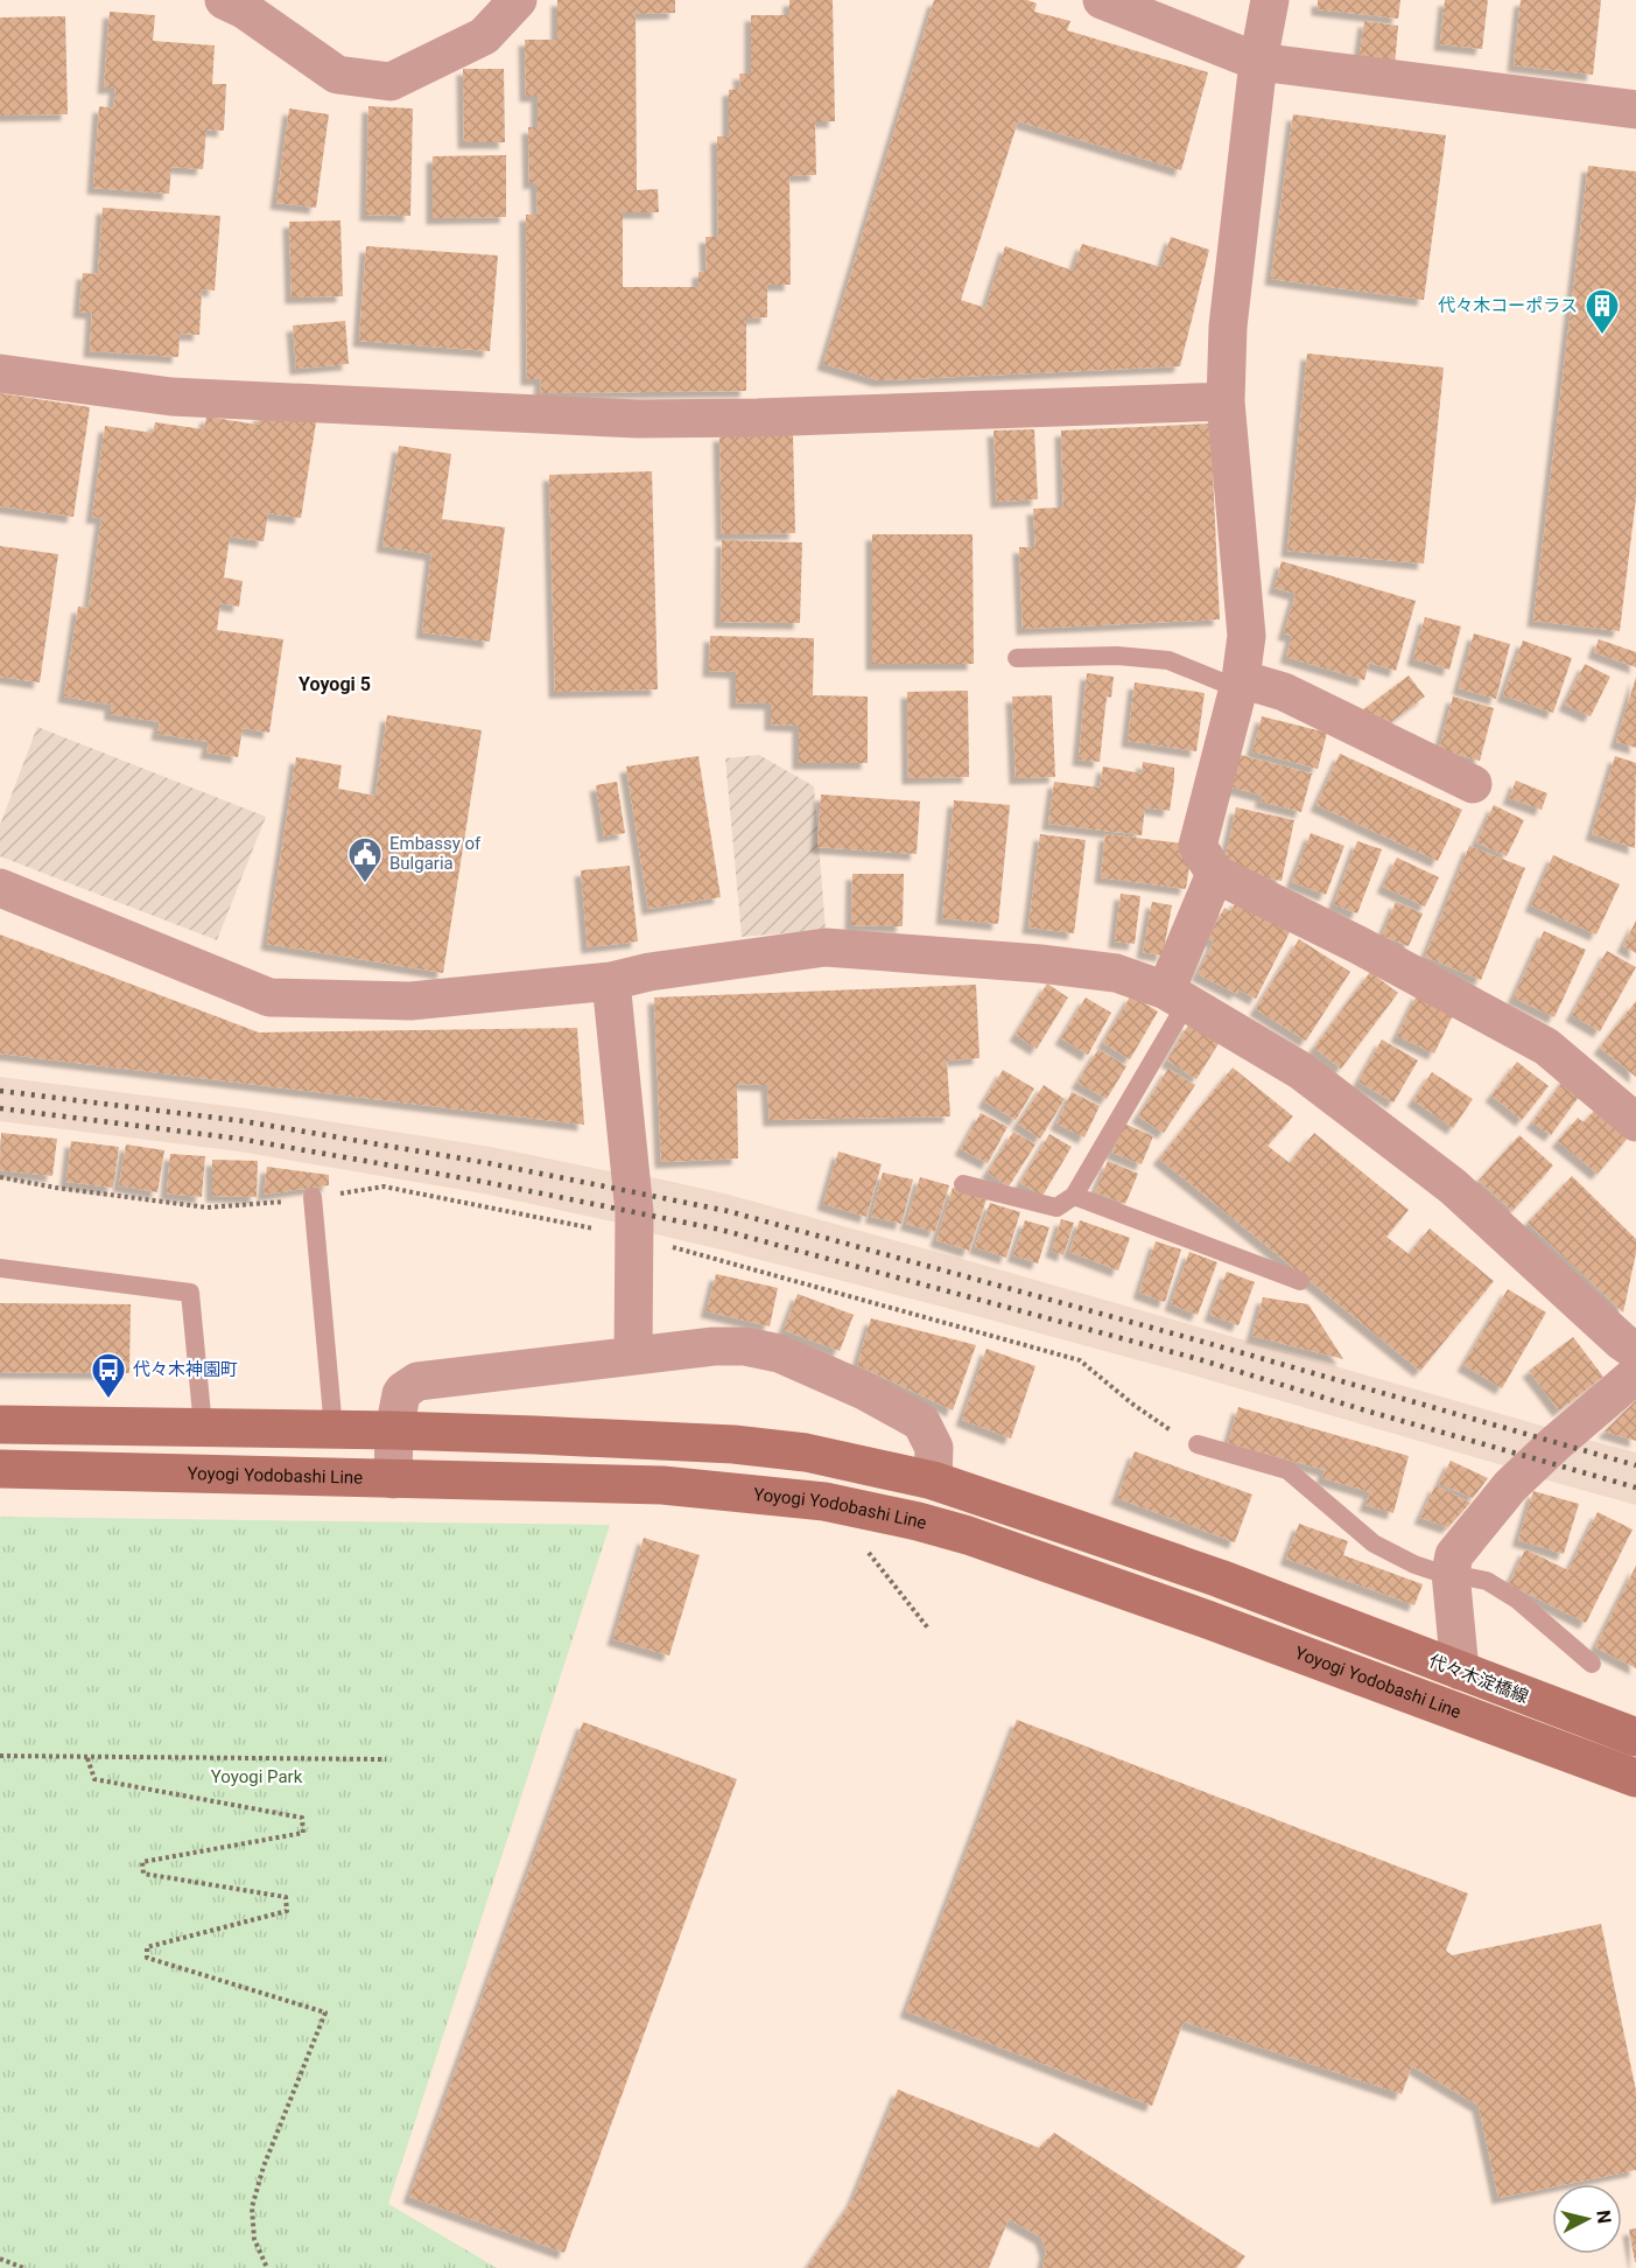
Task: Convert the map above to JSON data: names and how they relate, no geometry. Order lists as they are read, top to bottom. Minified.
{"streets":{"street":["Yoyogi Yodobashi Line","代々木淀橋線"]},"districts":["Yoyogi 5"],"parks":["Yoyogi Park"],"places":{"building":["代々木コーポラス"],"public building":["Embassy of Bulgaria"],"bus stop":["代々木神園町"]},"north":"right"}
